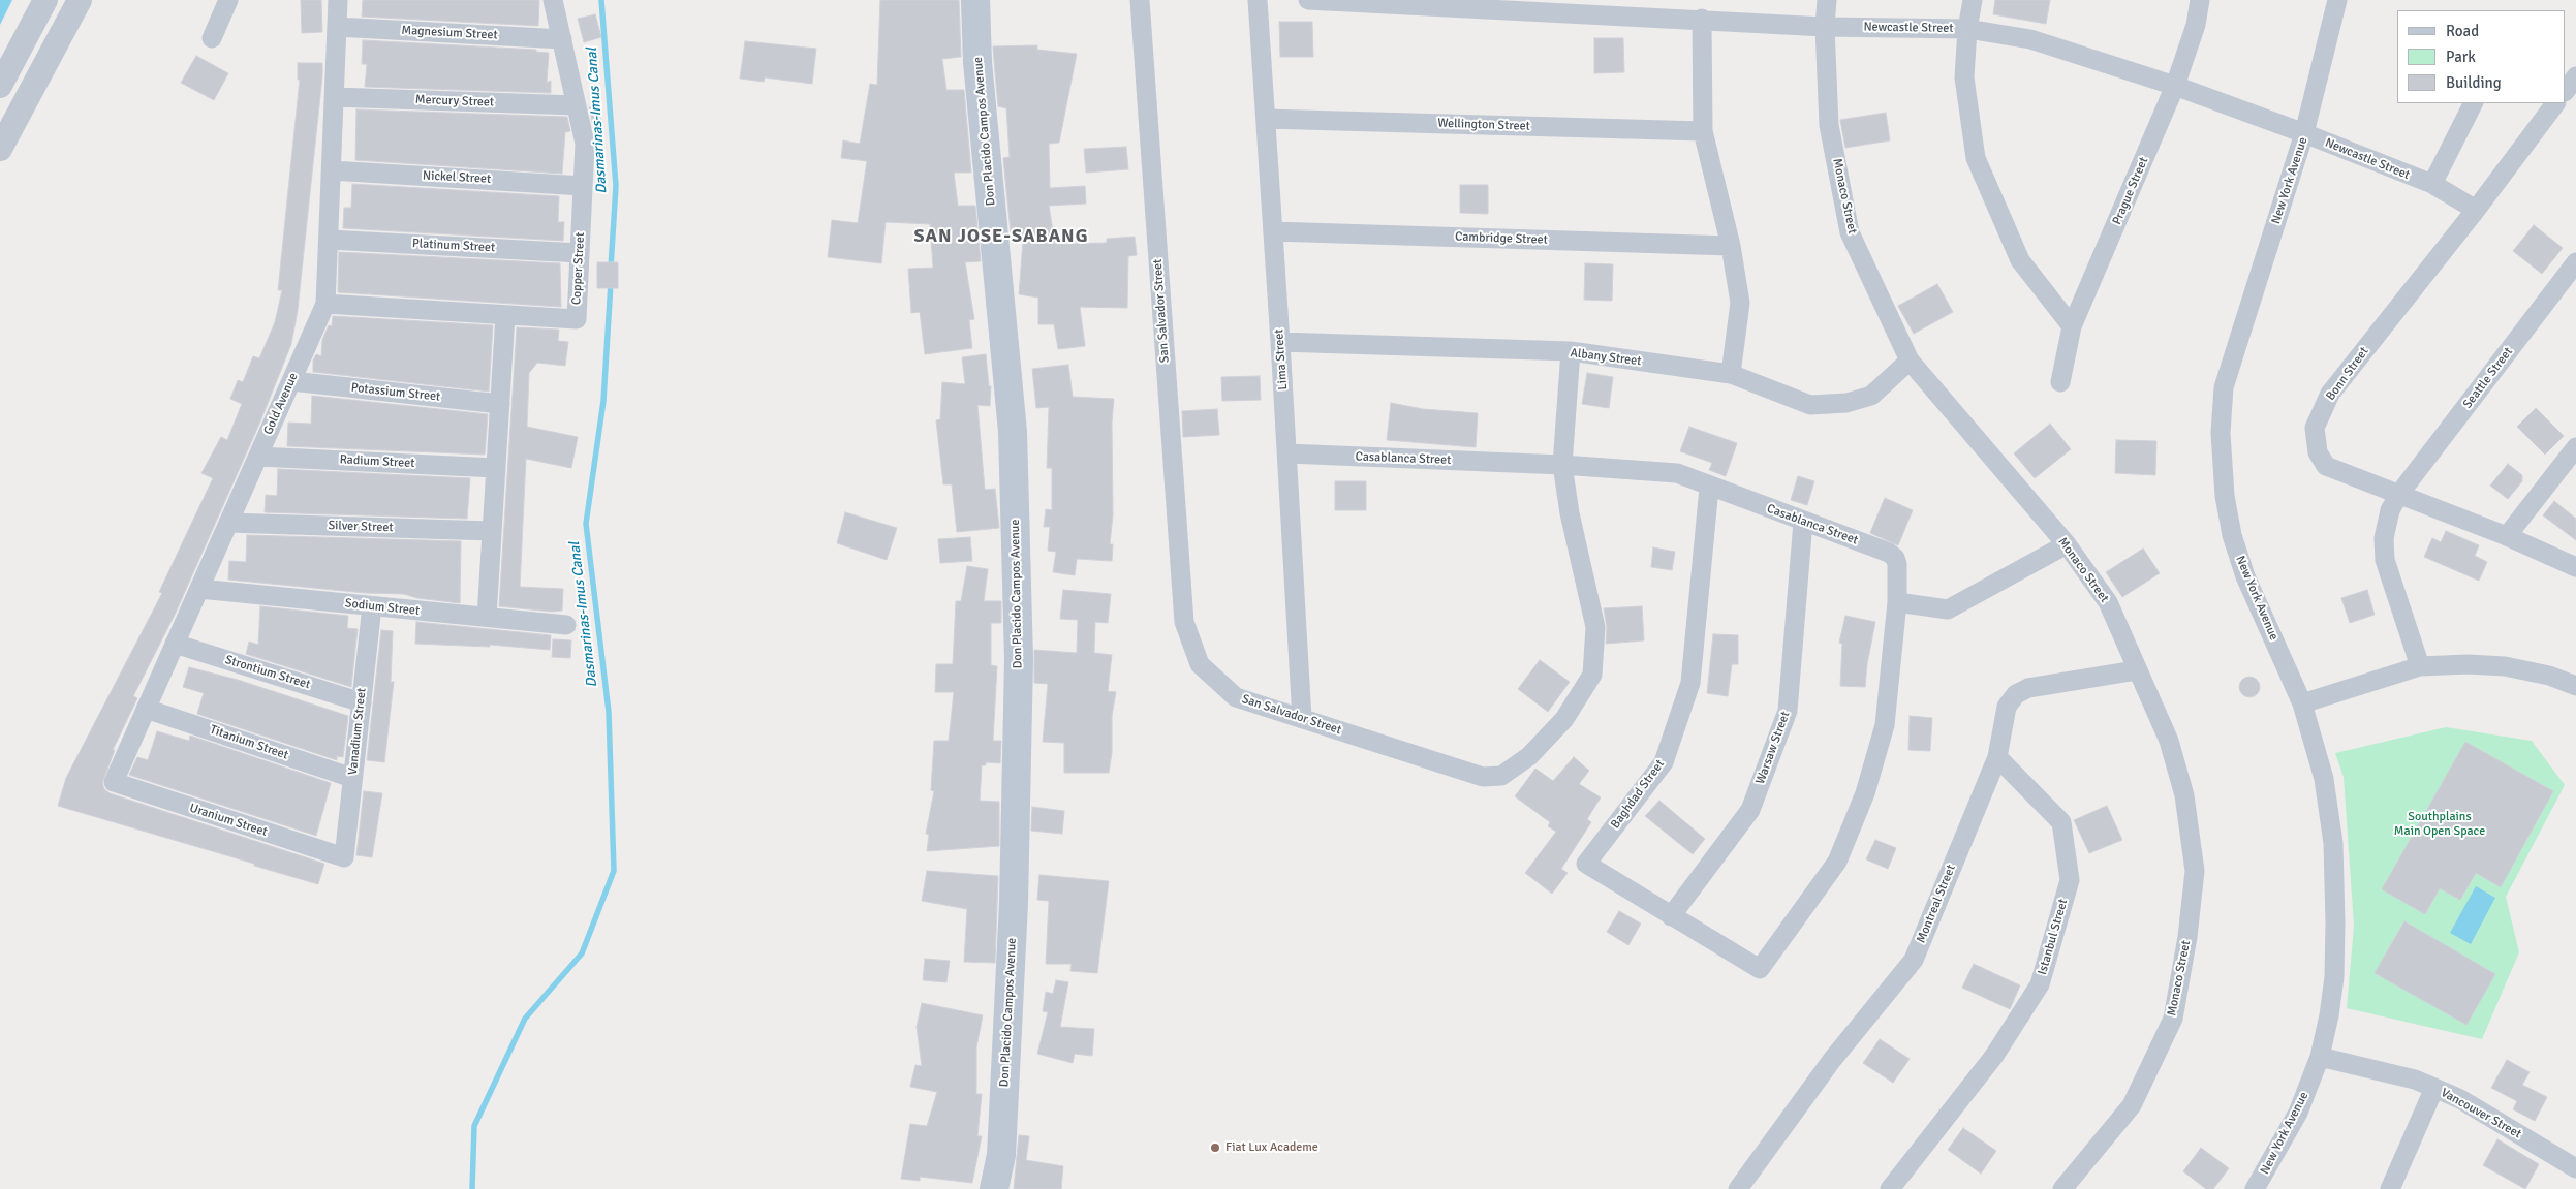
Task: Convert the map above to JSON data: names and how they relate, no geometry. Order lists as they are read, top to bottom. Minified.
{"streets":{"main road":["Don Placido Campos Avenue"],"street":["Newcastle Street","Magnesium Street","Mercury Street","Wellington Street","Nickel Street","New York Avenue","Prague Street","Monaco Street","Cambridge Street","Platinum Street","Copper Street","San Salvador Street","Albany Street","Lima Street","Bonn Street","Seattle Street","Potassium Street","Gold Avenue","Casablanca Street","Radium Street","Silver Street","Sodium Street","Strontium Street","Vanadium Street","Titanium Street","Warsaw Street","Baghdad Street","Uranium Street","Montreal Street","Istanbul Street","Vancouver Street"]},"crossings":[["Newcastle Street","New York Avenue"],["Newcastle Street","Prague Street"],["Newcastle Street","Monaco Street"],["Newcastle Street","Bonn Street"],["Magnesium Street","Copper Street"],["Magnesium Street","Gold Avenue"],["Mercury Street","Copper Street"],["Mercury Street","Gold Avenue"],["Wellington Street","Lima Street"],["Nickel Street","Copper Street"],["Nickel Street","Gold Avenue"],["New York Avenue","Vancouver Street"],["Monaco Street","Albany Street"],["Monaco Street","Montreal Street"],["Cambridge Street","Lima Street"],["Platinum Street","Copper Street"],["Platinum Street","Gold Avenue"],["Copper Street","Gold Avenue"],["San Salvador Street","Albany Street"],["San Salvador Street","Lima Street"],["San Salvador Street","Casablanca Street"],["Albany Street","Lima Street"],["Lima Street","Casablanca Street"],["Bonn Street","Seattle Street"],["Potassium Street","Gold Avenue"],["Gold Avenue","Radium Street"],["Gold Avenue","Silver Street"],["Gold Avenue","Sodium Street"],["Gold Avenue","Strontium Street"],["Gold Avenue","Titanium Street"],["Gold Avenue","Uranium Street"],["Casablanca Street","Warsaw Street"],["Casablanca Street","Baghdad Street"],["Sodium Street","Vanadium Street"],["Strontium Street","Vanadium Street"],["Vanadium Street","Titanium Street"],["Vanadium Street","Uranium Street"],["Warsaw Street","Baghdad Street"],["Montreal Street","Istanbul Street"]],"districts":["SAN JOSE-SABANG"],"water":["Dasmarinas-Imus Canal"],"parks":["Southplains Main Open Space"],"places":["Fiat Lux Academe"],"legend":["Road","Park","Building"]}
